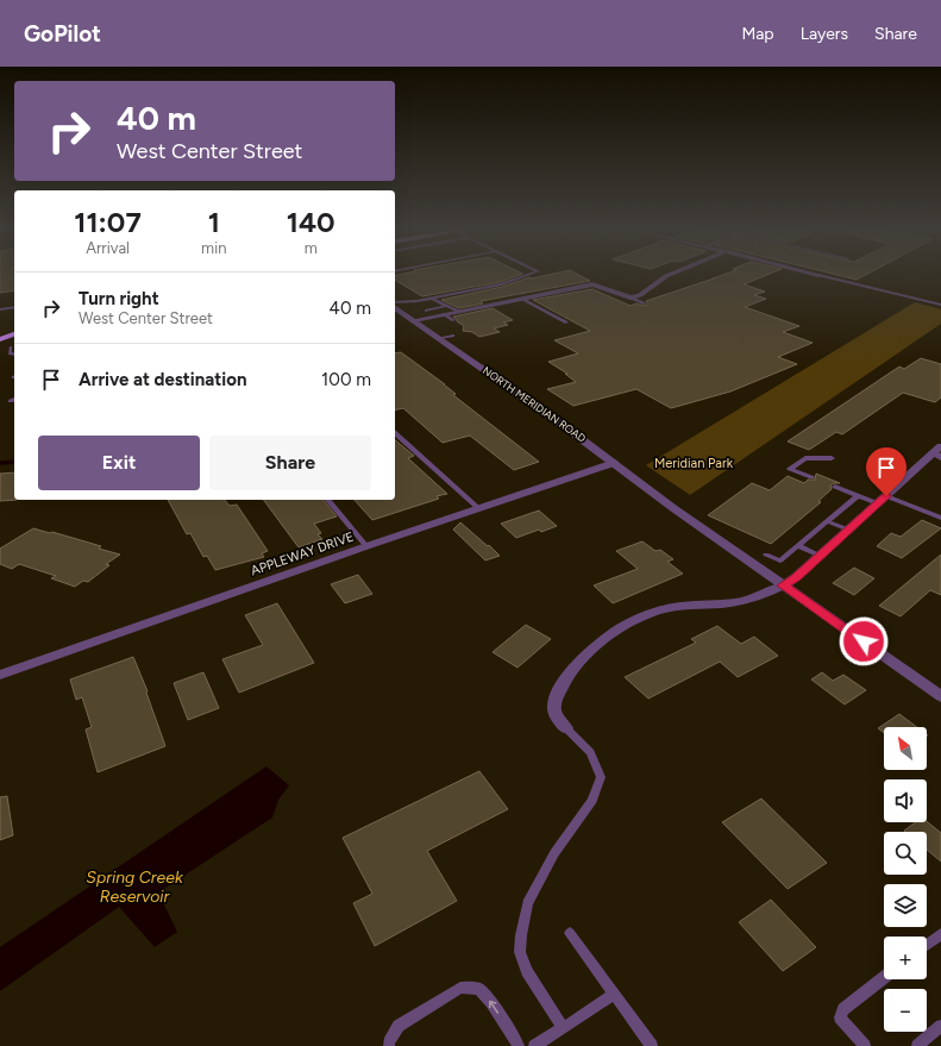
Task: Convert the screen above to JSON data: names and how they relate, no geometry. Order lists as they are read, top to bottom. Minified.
{"streets":{"street":["NORTH MERIDIAN ROAD","APPLEWAY DRIVE"]},"crossings":[["NORTH MERIDIAN ROAD","APPLEWAY DRIVE"]],"water":["Spring Creek Reservoir"],"parks":["Meridian Park"],"north":"top left","page":{"header":"GoPilot","nav":["Map","Layers","Share"],"turn":["40 m","West Center Street"],"eta":["11:07","Arrival","1","min","140","m"],"list":[{"name":"Turn right","note":"West Center Street","value":"40 m"},{"name":"Arrive at destination","value":"100 m"}],"buttons":["Exit","Share"],"map_buttons":["+","−"]}}
